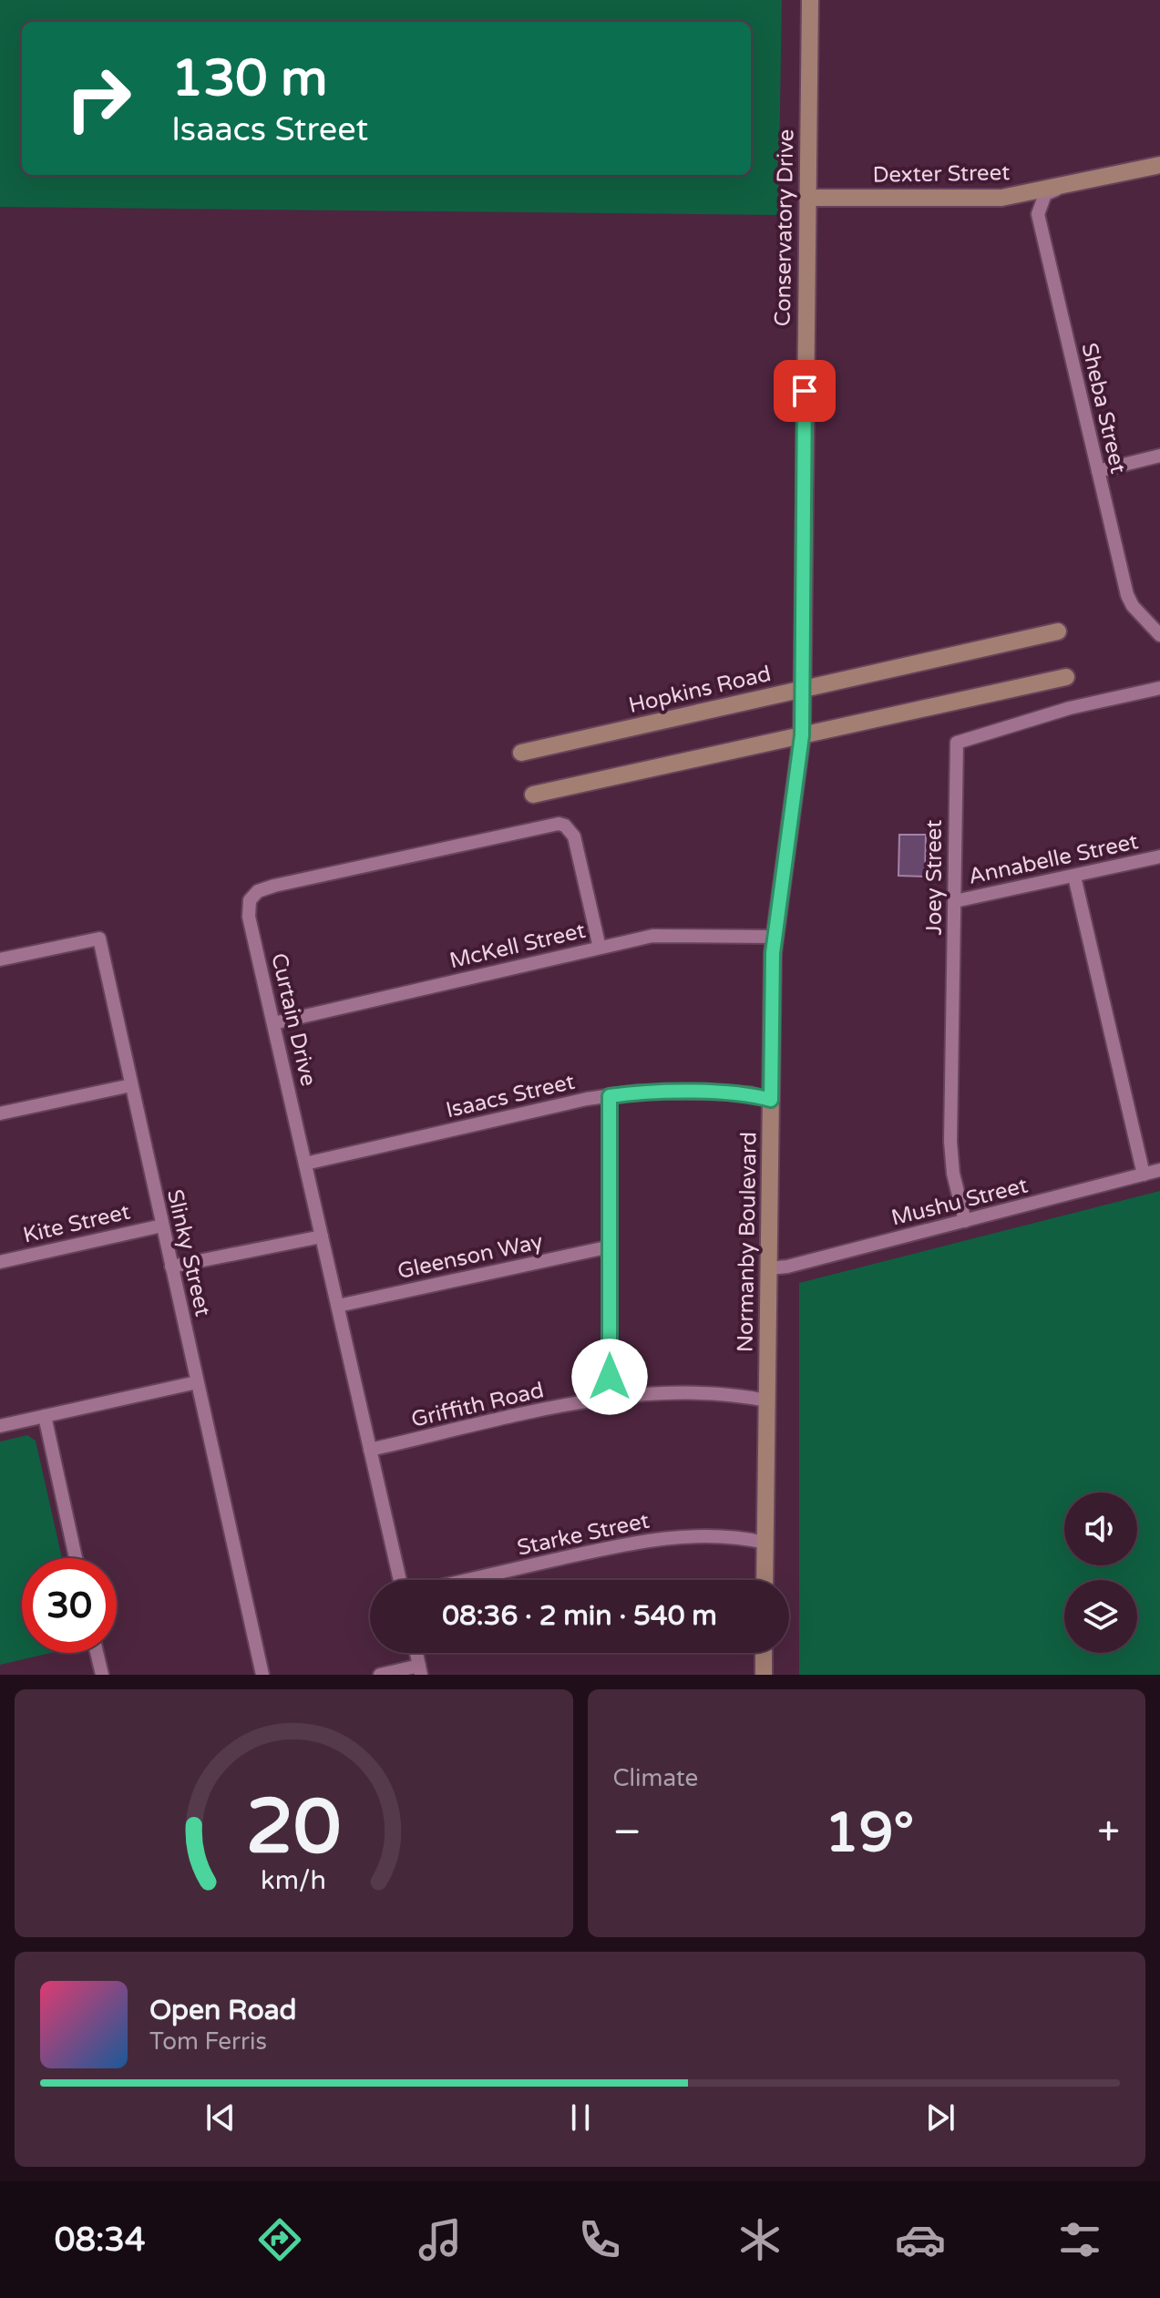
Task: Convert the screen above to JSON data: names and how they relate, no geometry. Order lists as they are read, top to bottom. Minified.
{"streets":{"street":["Dexter Street","Conservatory Drive","Sheba Street","Hopkins Road","Annabelle Street","Joey Street","McKell Street","Curtain Drive","Isaacs Street","Mushu Street","Kite Street","Normanby Boulevard","Slinky Street","Gleenson Way","Griffith Road","Starke Street"]},"crossings":[["Dexter Street","Conservatory Drive"],["Dexter Street","Sheba Street"],["Conservatory Drive","Hopkins Road"],["Conservatory Drive","Normanby Boulevard"],["Annabelle Street","Joey Street"],["Joey Street","Mushu Street"],["McKell Street","Curtain Drive"],["McKell Street","Normanby Boulevard"],["Curtain Drive","Isaacs Street"],["Curtain Drive","Gleenson Way"],["Curtain Drive","Griffith Road"],["Isaacs Street","Normanby Boulevard"],["Mushu Street","Normanby Boulevard"],["Kite Street","Slinky Street"],["Normanby Boulevard","Griffith Road"],["Normanby Boulevard","Starke Street"]],"page":{"turn":["130 m","Isaacs Street"],"limit":"30","trip":"08:36 · 2 min · 540 m","tile":"Climate","heat":["−","19°","+"],"song":["Open Road","Tom Ferris"],"tabs":"08:34","gauge":["20","km/h"]}}
